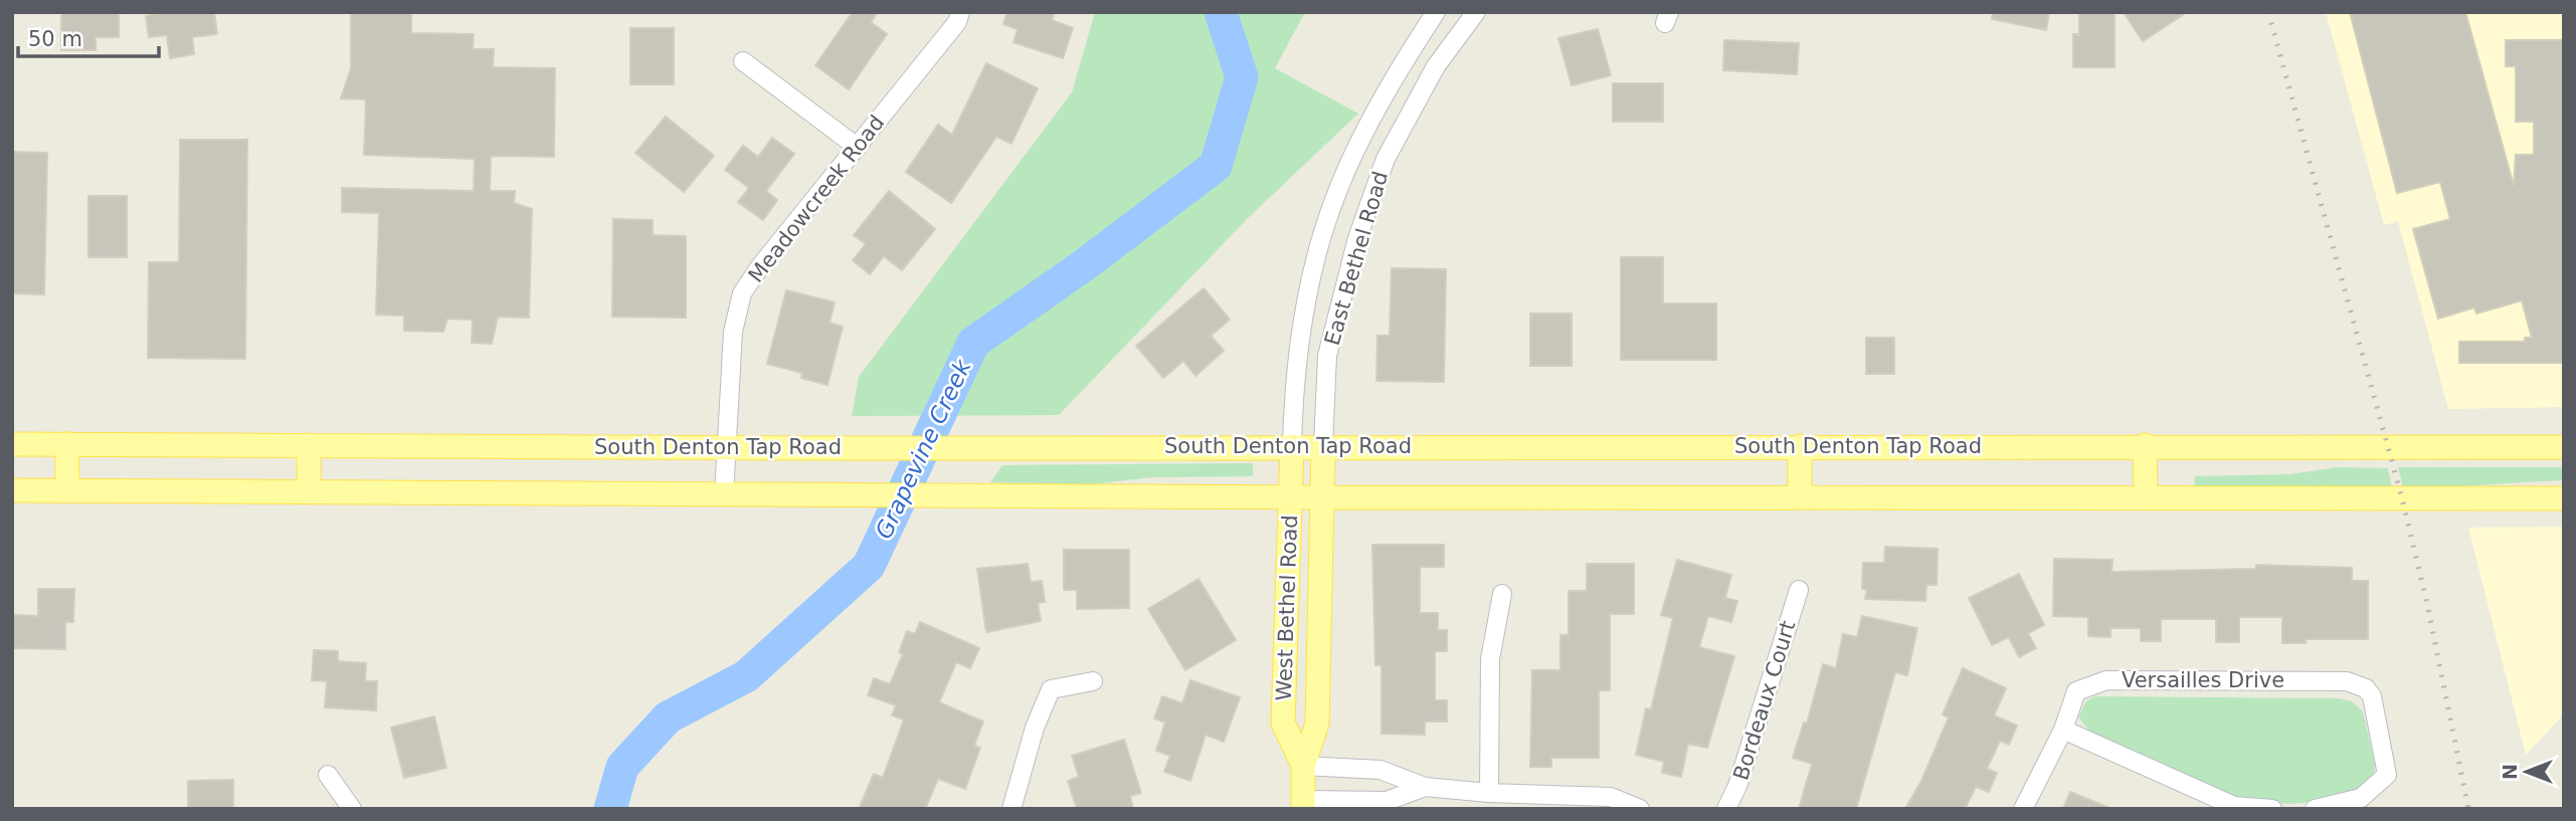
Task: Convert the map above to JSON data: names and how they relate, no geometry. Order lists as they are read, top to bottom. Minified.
{"streets":{"main road":["South Denton Tap Road","West Bethel Road"],"street":["Meadowcreek Road","East Bethel Road","Versailles Drive","Bordeaux Court"]},"crossings":[["Meadowcreek Road","South Denton Tap Road"],["East Bethel Road","South Denton Tap Road"],["East Bethel Road","West Bethel Road"],["South Denton Tap Road","West Bethel Road"]],"water":["Grapevine Creek"],"scale_bar":"50 m","north":"left"}
